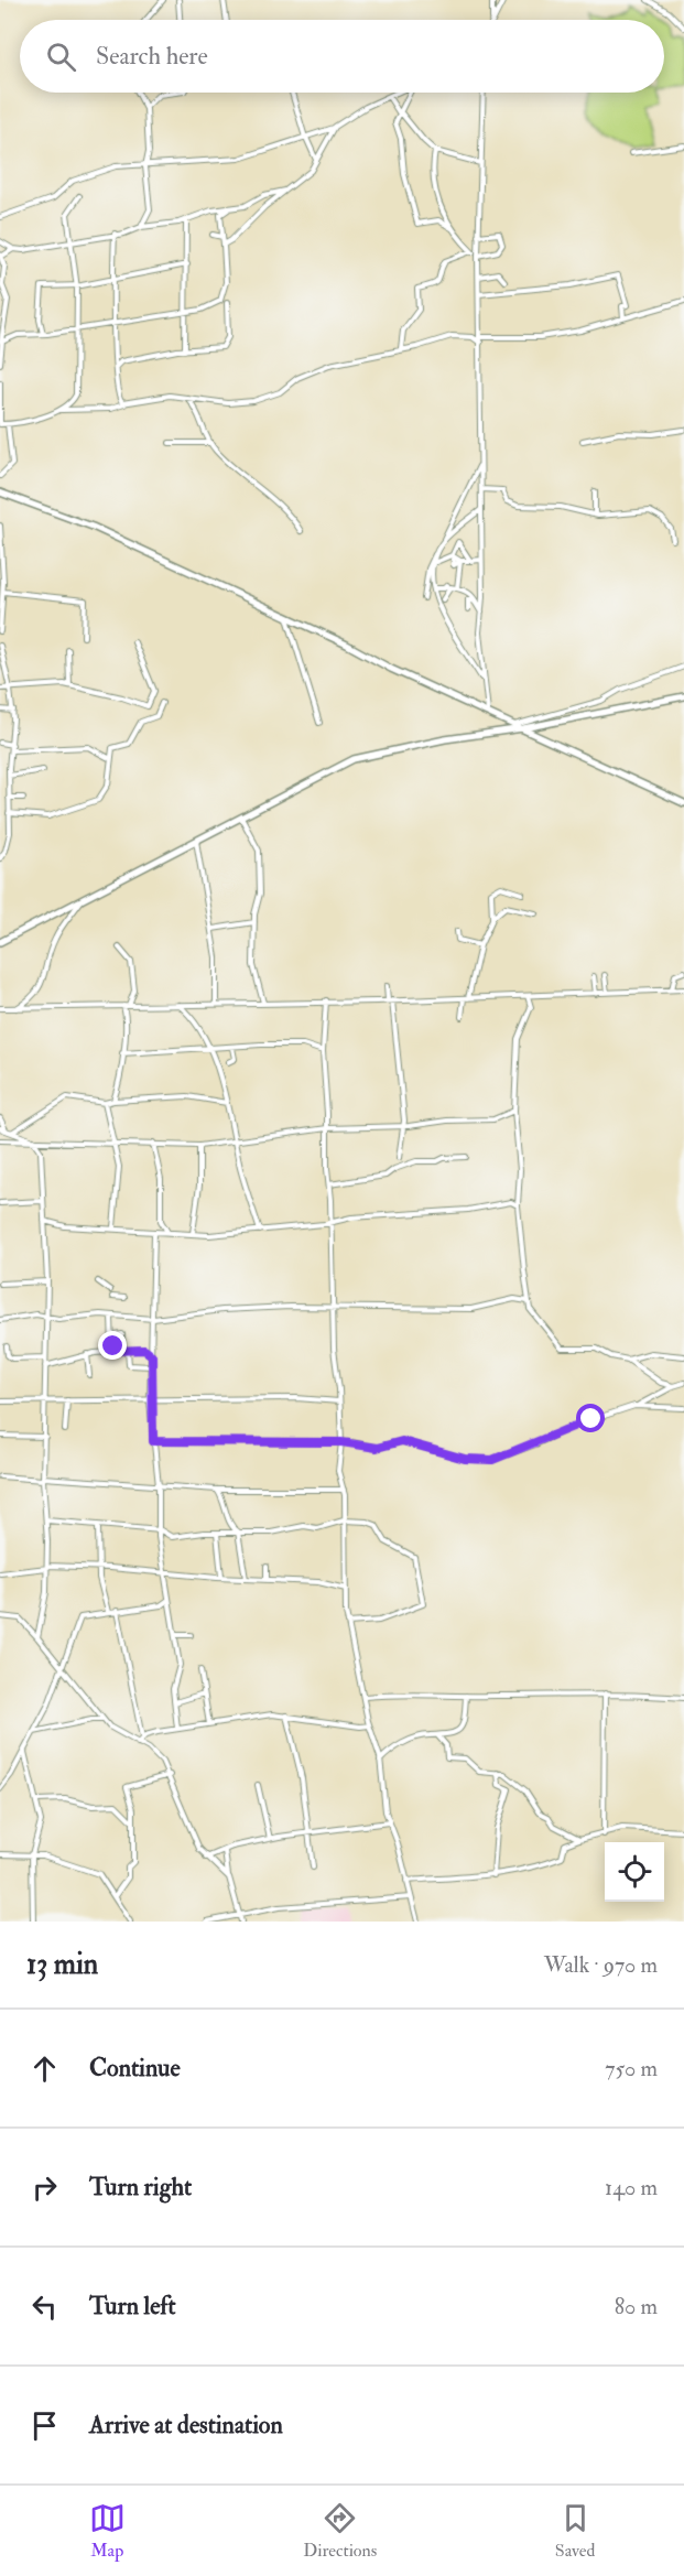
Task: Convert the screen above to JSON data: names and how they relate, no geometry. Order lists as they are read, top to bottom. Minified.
{"page":{"search":"Search here","heading":["13 min","Walk · 970 m"],"list":[["Continue","750 m"],["Turn right","140 m"],["Turn left","80 m"],"Arrive at destination"],"nav":["Map","Directions","Saved"]}}
